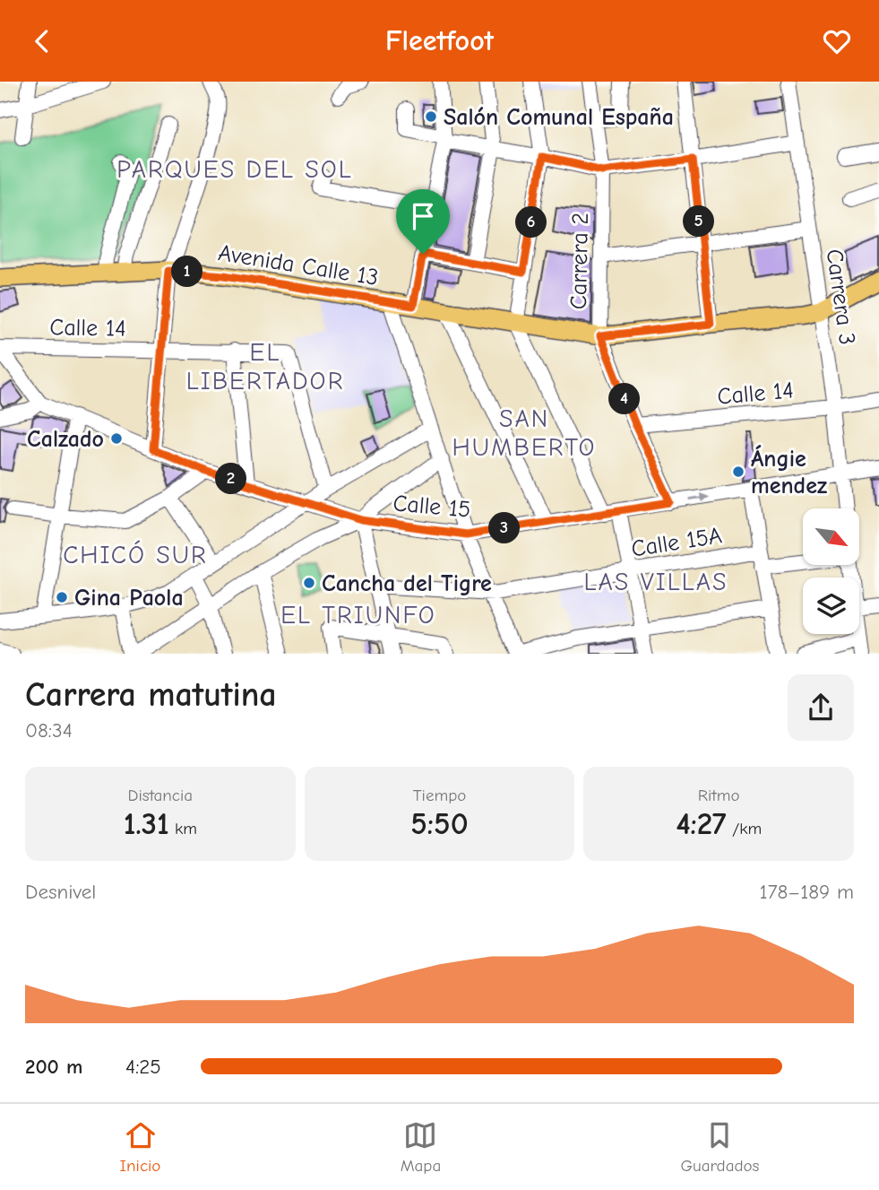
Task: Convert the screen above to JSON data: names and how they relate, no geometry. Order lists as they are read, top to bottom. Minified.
{"streets":{"main road":["Avenida Calle 13"],"street":["Carrera 2","Carrera 3","Calle 14","Calle 15","Calle 15A"]},"crossings":[["Carrera 2","Avenida Calle 13"],["Carrera 2","Calle 14"],["Carrera 2","Calle 15"],["Avenida Calle 13","Carrera 3"],["Carrera 3","Calle 14"],["Carrera 3","Calle 15"]],"districts":["PARQUES DEL SOL","EL LIBERTADOR","SAN HUMBERTO","CHICÓ SUR","LAS VILLAS","EL TRIUNFO"],"places":["Salón Comunal España","Calzado","Ángie mendez","Cancha del Tigre","Gina Paola"],"north":"bottom right","page":{"header":"Fleetfoot","pins":["5","6","1","4","2","3"],"heading":["Carrera matutina","08:34"],"stats":[["Distancia","1.31 km"],["Tiempo","5:50"],["Ritmo","4:27 /km"]],"chart":["Desnivel","178–189 m"],"list":[{"name":"200 m","note":"4:25"}],"tabs":["Inicio","Mapa","Guardados"]}}
